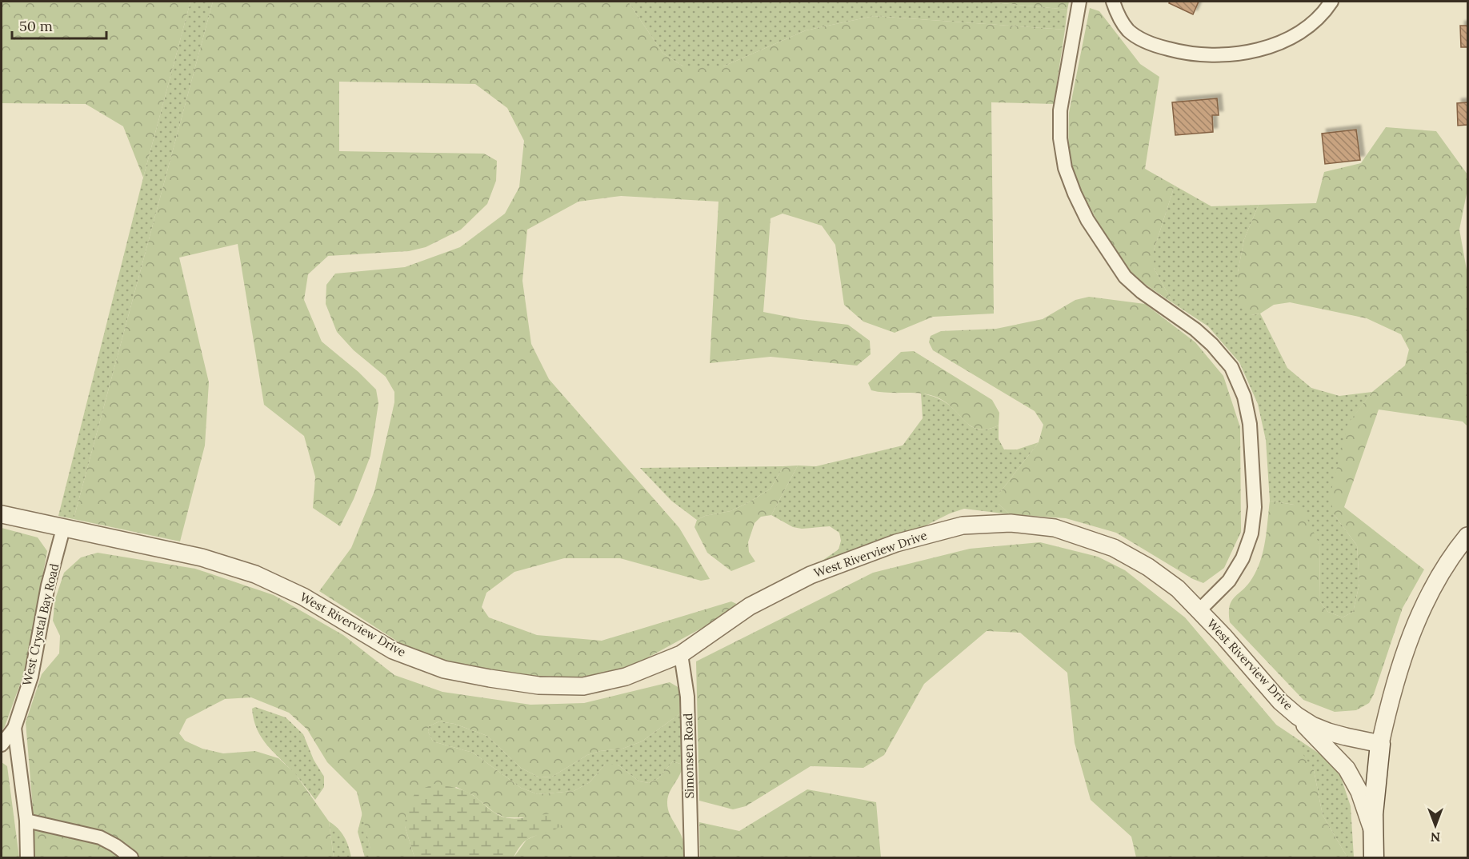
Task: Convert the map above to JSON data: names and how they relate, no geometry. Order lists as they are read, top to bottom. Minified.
{"streets":{"street":["West Riverview Drive","West Crystal Bay Road","Simonsen Road"]},"crossings":[["West Riverview Drive","West Crystal Bay Road"],["West Riverview Drive","Simonsen Road"]],"scale_bar":"50 m","north":"bottom"}
